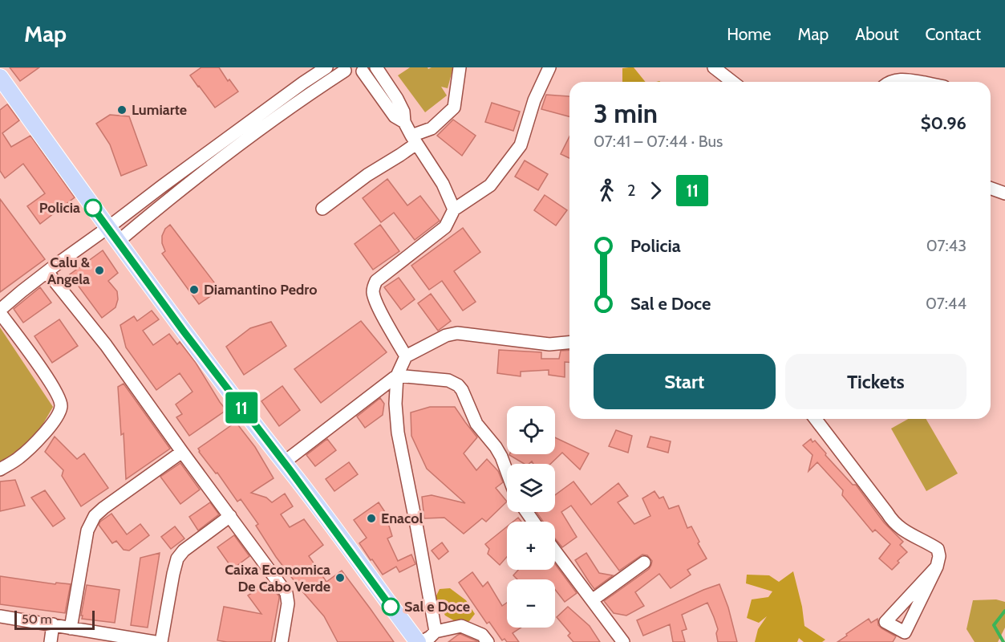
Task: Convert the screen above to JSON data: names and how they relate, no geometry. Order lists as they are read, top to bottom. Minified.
{"places":["Lumiarte","Policia","Calu & Angela","Diamantino Pedro","Enacol","Caixa Economica De Cabo Verde","Sal e Doce"],"lines":["bus line 11"],"scale_bar":"50 m","page":{"header":"Map","nav":["Home","Map","About","Contact"],"on_map":"11","heading":["3 min","07:41 – 07:44 · Bus","$0.96"],"legs":["2","11"],"list":[{"name":"Policia","value":"07:43"},{"name":"Sal e Doce","value":"07:44"}],"buttons":["Start","Tickets"],"map_buttons":["+","−"],"scale":"50 m"}}
